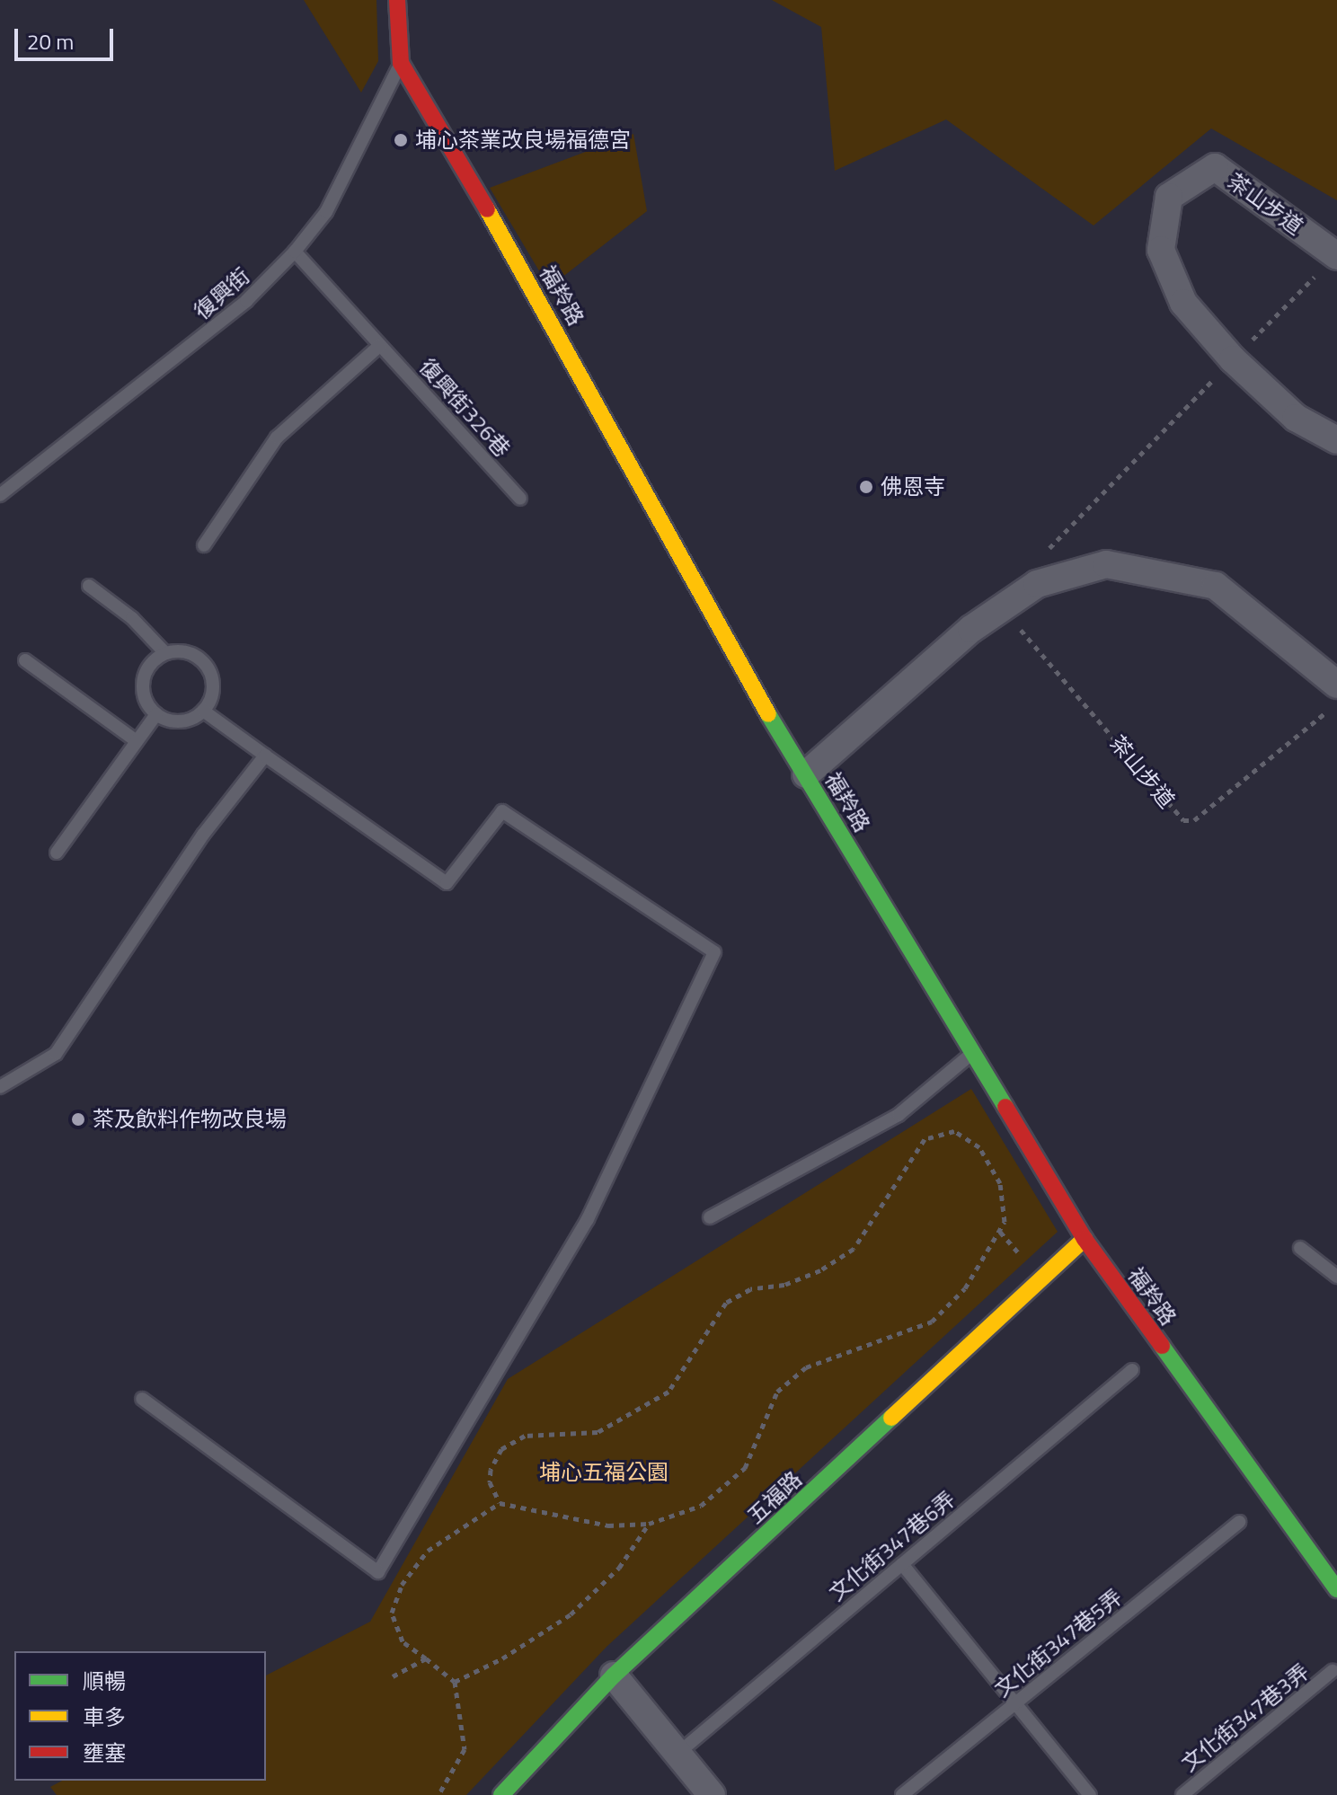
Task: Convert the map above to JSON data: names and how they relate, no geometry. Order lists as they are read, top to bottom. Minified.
{"streets":{"street":["茶山步道","福羚路","五福路"],"lane":["復興街","復興街326巷","文化街347巷6弄","文化街347巷5弄","文化街347巷3弄"]},"crossings":[["復興街","福羚路"],["復興街","復興街326巷"],["福羚路","五福路"]],"parks":["埔心五福公園"],"places":["埔心茶業改良場福德宮","佛恩寺","茶及飲料作物改良場"],"legend":["順暢","車多","壅塞"],"scale_bar":"20 m"}
